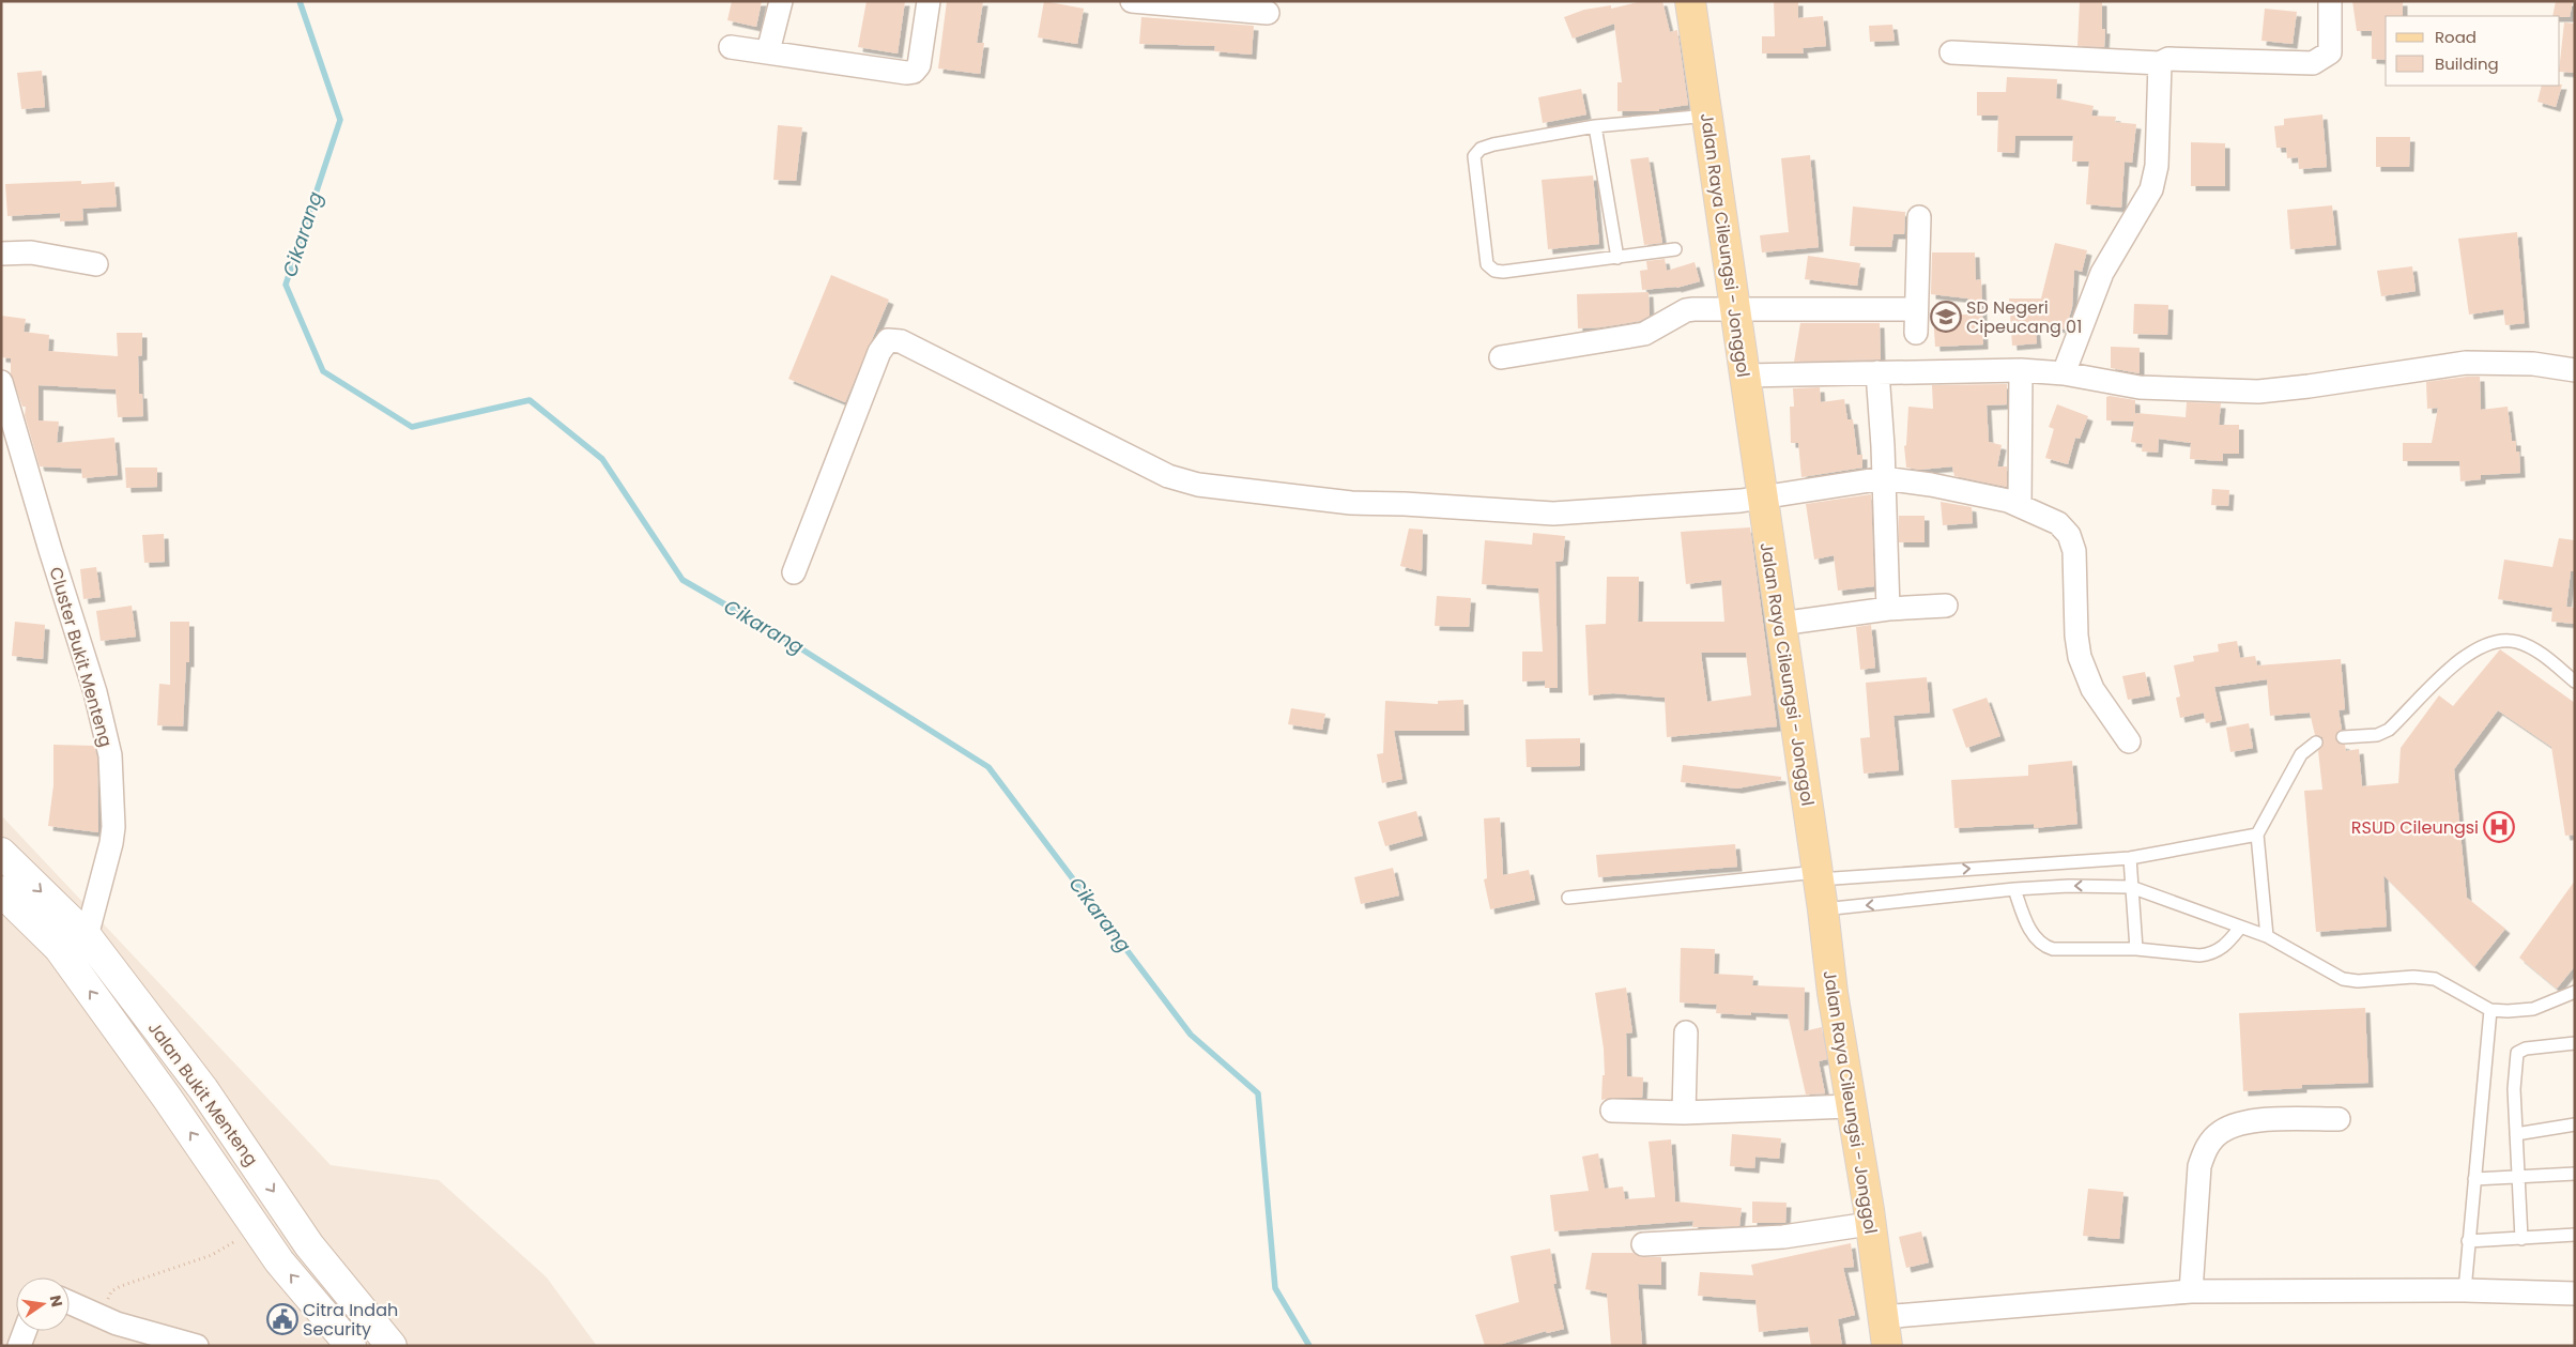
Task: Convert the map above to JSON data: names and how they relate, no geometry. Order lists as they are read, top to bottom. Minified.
{"streets":{"main road":["Jalan Raya Cileungsi - Jonggol"],"street":["Cluster Bukit Menteng","Jalan Bukit Menteng"]},"crossings":[["Cluster Bukit Menteng","Jalan Bukit Menteng"]],"water":["Cikarang"],"places":{"school or university":["SD Negeri Cipeucang 01"],"hospital":["RSUD Cileungsi"],"public building":["Citra Indah Security"]},"legend":["Road","Building"],"north":"right"}
